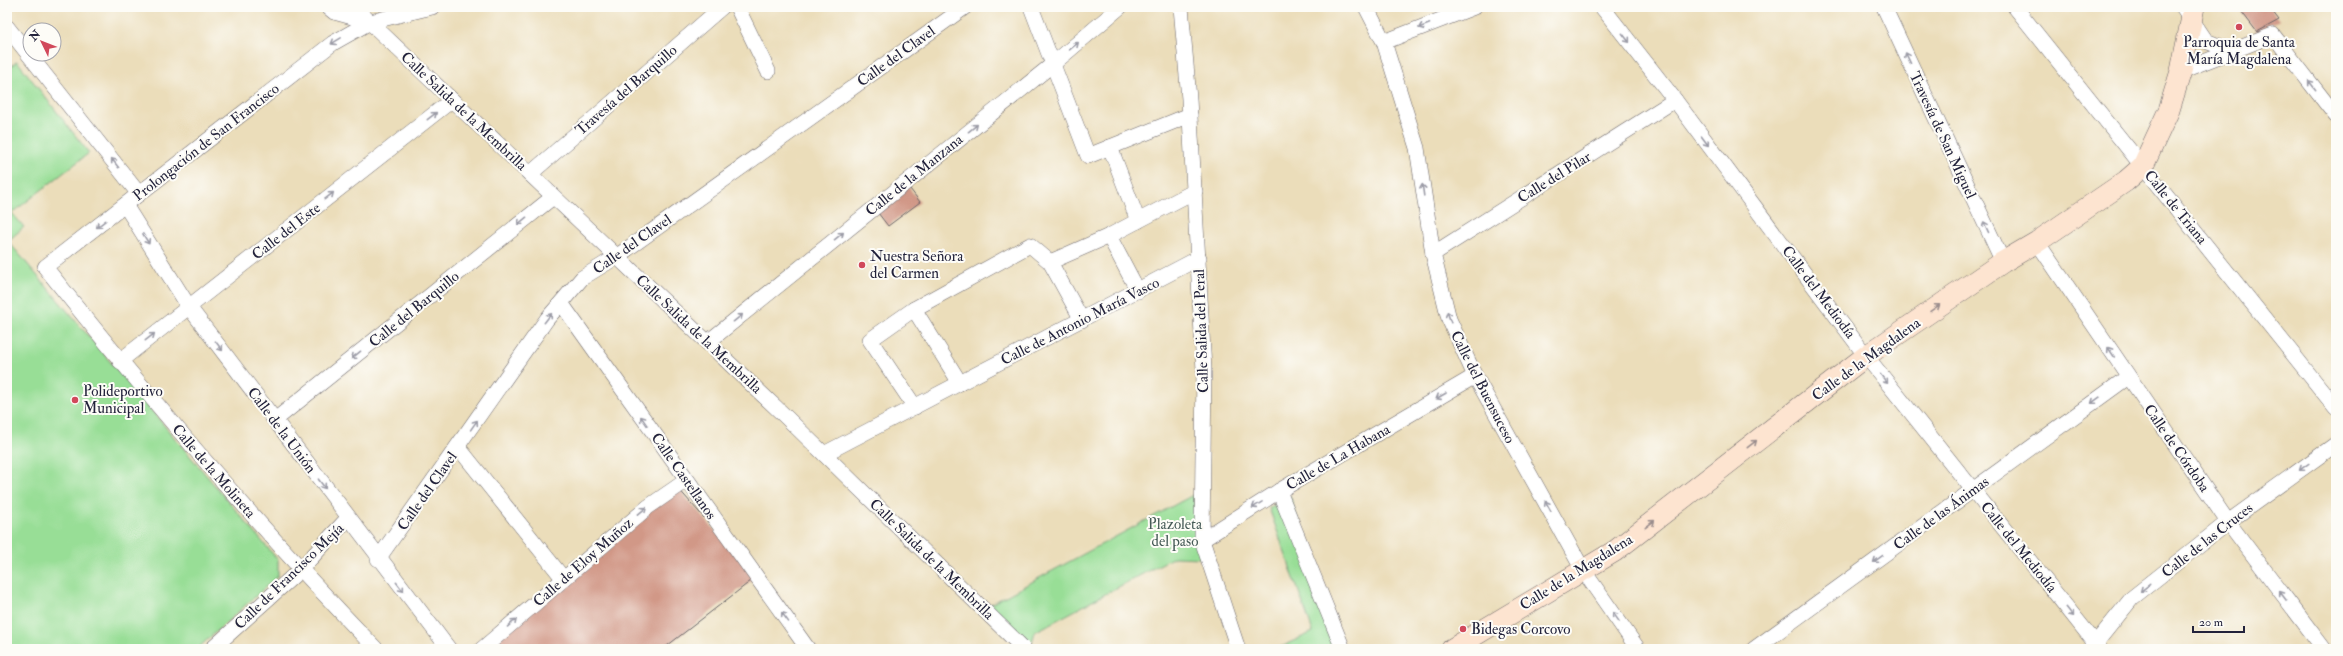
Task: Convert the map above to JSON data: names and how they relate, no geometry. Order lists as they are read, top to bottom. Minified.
{"streets":{"street":["Calle del Clavel","Travesía del Barquillo","Calle Salida de la Membrilla","Travesía de San Miguel","Prolongación de San Francisco","Calle de la Manzana","Calle del Pilar","Calle de Triana","Calle del Este","Calle del Mediodía","Calle del Barquillo","Calle de Antonio María Vasco","Calle Salida del Peral","Calle de la Magdalena","Calle del Buensuceso","Calle de la Unión","Calle de Córdoba","Calle de La Habana","Calle de la Molineta","Calle Castellanos","Calle de las Ánimas","Calle de las Cruces","Calle de Eloy Muñoz","Calle de Francisco Mejía"]},"crossings":[["Calle del Clavel","Calle Salida de la Membrilla"],["Calle del Clavel","Calle de la Unión"],["Calle del Clavel","Calle Castellanos"],["Travesía del Barquillo","Calle Salida de la Membrilla"],["Calle Salida de la Membrilla","Prolongación de San Francisco"],["Calle Salida de la Membrilla","Calle de la Manzana"],["Calle Salida de la Membrilla","Calle del Este"],["Calle Salida de la Membrilla","Calle del Barquillo"],["Calle Salida de la Membrilla","Calle de Antonio María Vasco"],["Travesía de San Miguel","Calle de la Magdalena"],["Prolongación de San Francisco","Calle de la Unión"],["Prolongación de San Francisco","Calle de la Molineta"],["Calle del Pilar","Calle del Mediodía"],["Calle del Pilar","Calle del Buensuceso"],["Calle de Triana","Calle de la Magdalena"],["Calle del Este","Calle de la Unión"],["Calle del Este","Calle de la Molineta"],["Calle del Mediodía","Calle de la Magdalena"],["Calle del Mediodía","Calle de las Ánimas"],["Calle del Mediodía","Calle de las Cruces"],["Calle del Barquillo","Calle de la Unión"],["Calle de Antonio María Vasco","Calle Salida del Peral"],["Calle Salida del Peral","Calle de La Habana"],["Calle de la Magdalena","Calle del Buensuceso"],["Calle de la Magdalena","Calle de Córdoba"],["Calle del Buensuceso","Calle de La Habana"],["Calle de la Unión","Calle de Francisco Mejía"],["Calle de Córdoba","Calle de las Ánimas"],["Calle de Córdoba","Calle de las Cruces"],["Calle de la Molineta","Calle de Francisco Mejía"],["Calle Castellanos","Calle de Eloy Muñoz"]],"one_way":["Travesía de San Miguel","Prolongación de San Francisco","Calle de la Manzana","Calle del Este","Calle del Mediodía","Calle del Barquillo","Calle de la Magdalena","Calle del Buensuceso","Calle de la Unión","Calle de Córdoba","Calle de La Habana","Calle Castellanos","Calle de las Ánimas","Calle de las Cruces","Calle de Eloy Muñoz"],"parks":["Plazoleta del paso"],"places":["Parroquia de Santa María Magdalena","Nuestra Señora del Carmen","Polideportivo Municipal","Bidegas Corcovo"],"scale_bar":"20 m","north":"top left"}
